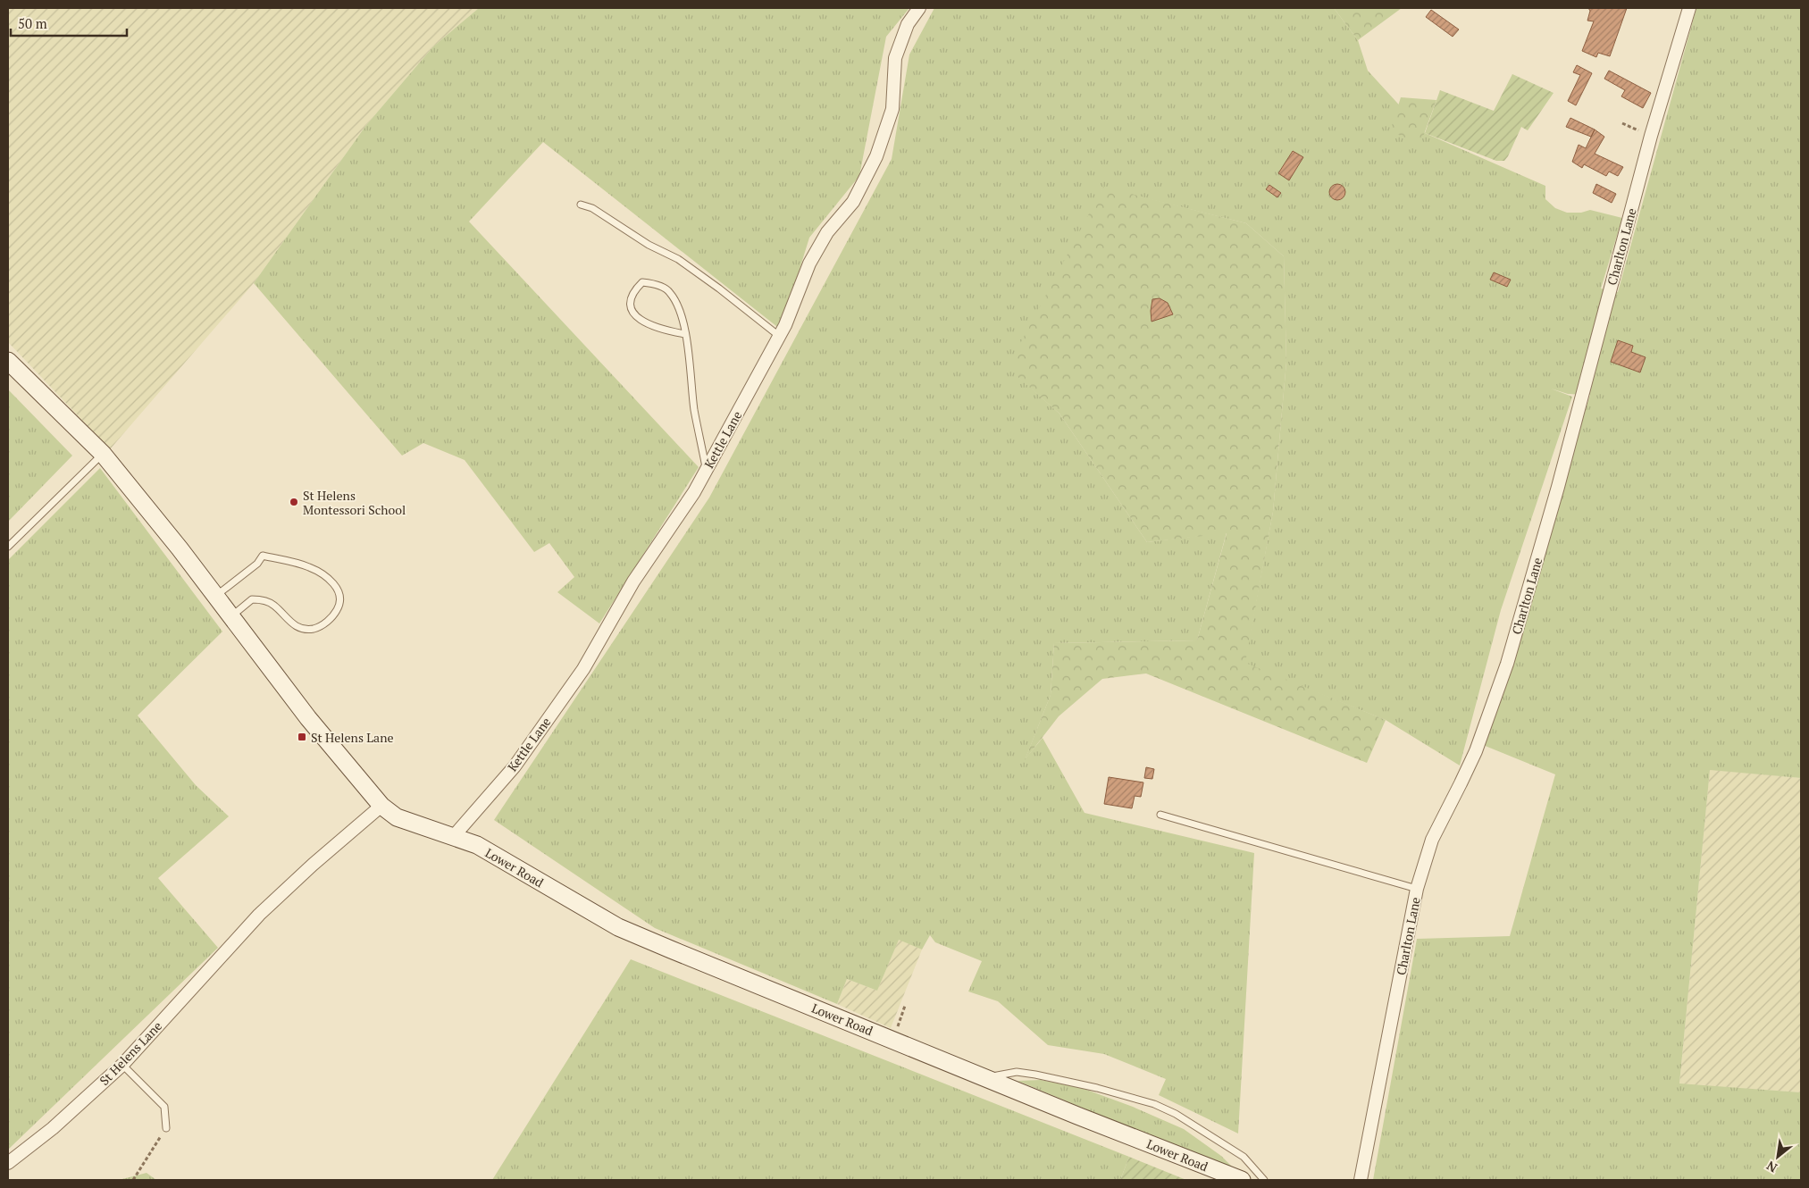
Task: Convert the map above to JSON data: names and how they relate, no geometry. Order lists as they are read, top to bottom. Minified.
{"streets":{"main road":["Lower Road"],"street":["Charlton Lane","Kettle Lane","St Helens Lane"]},"crossings":[["Kettle Lane","Lower Road"],["Lower Road","St Helens Lane"]],"places":{"other":["St Helens Montessori School"],"transit":["St Helens Lane"]},"scale_bar":"50 m","north":"bottom left"}
